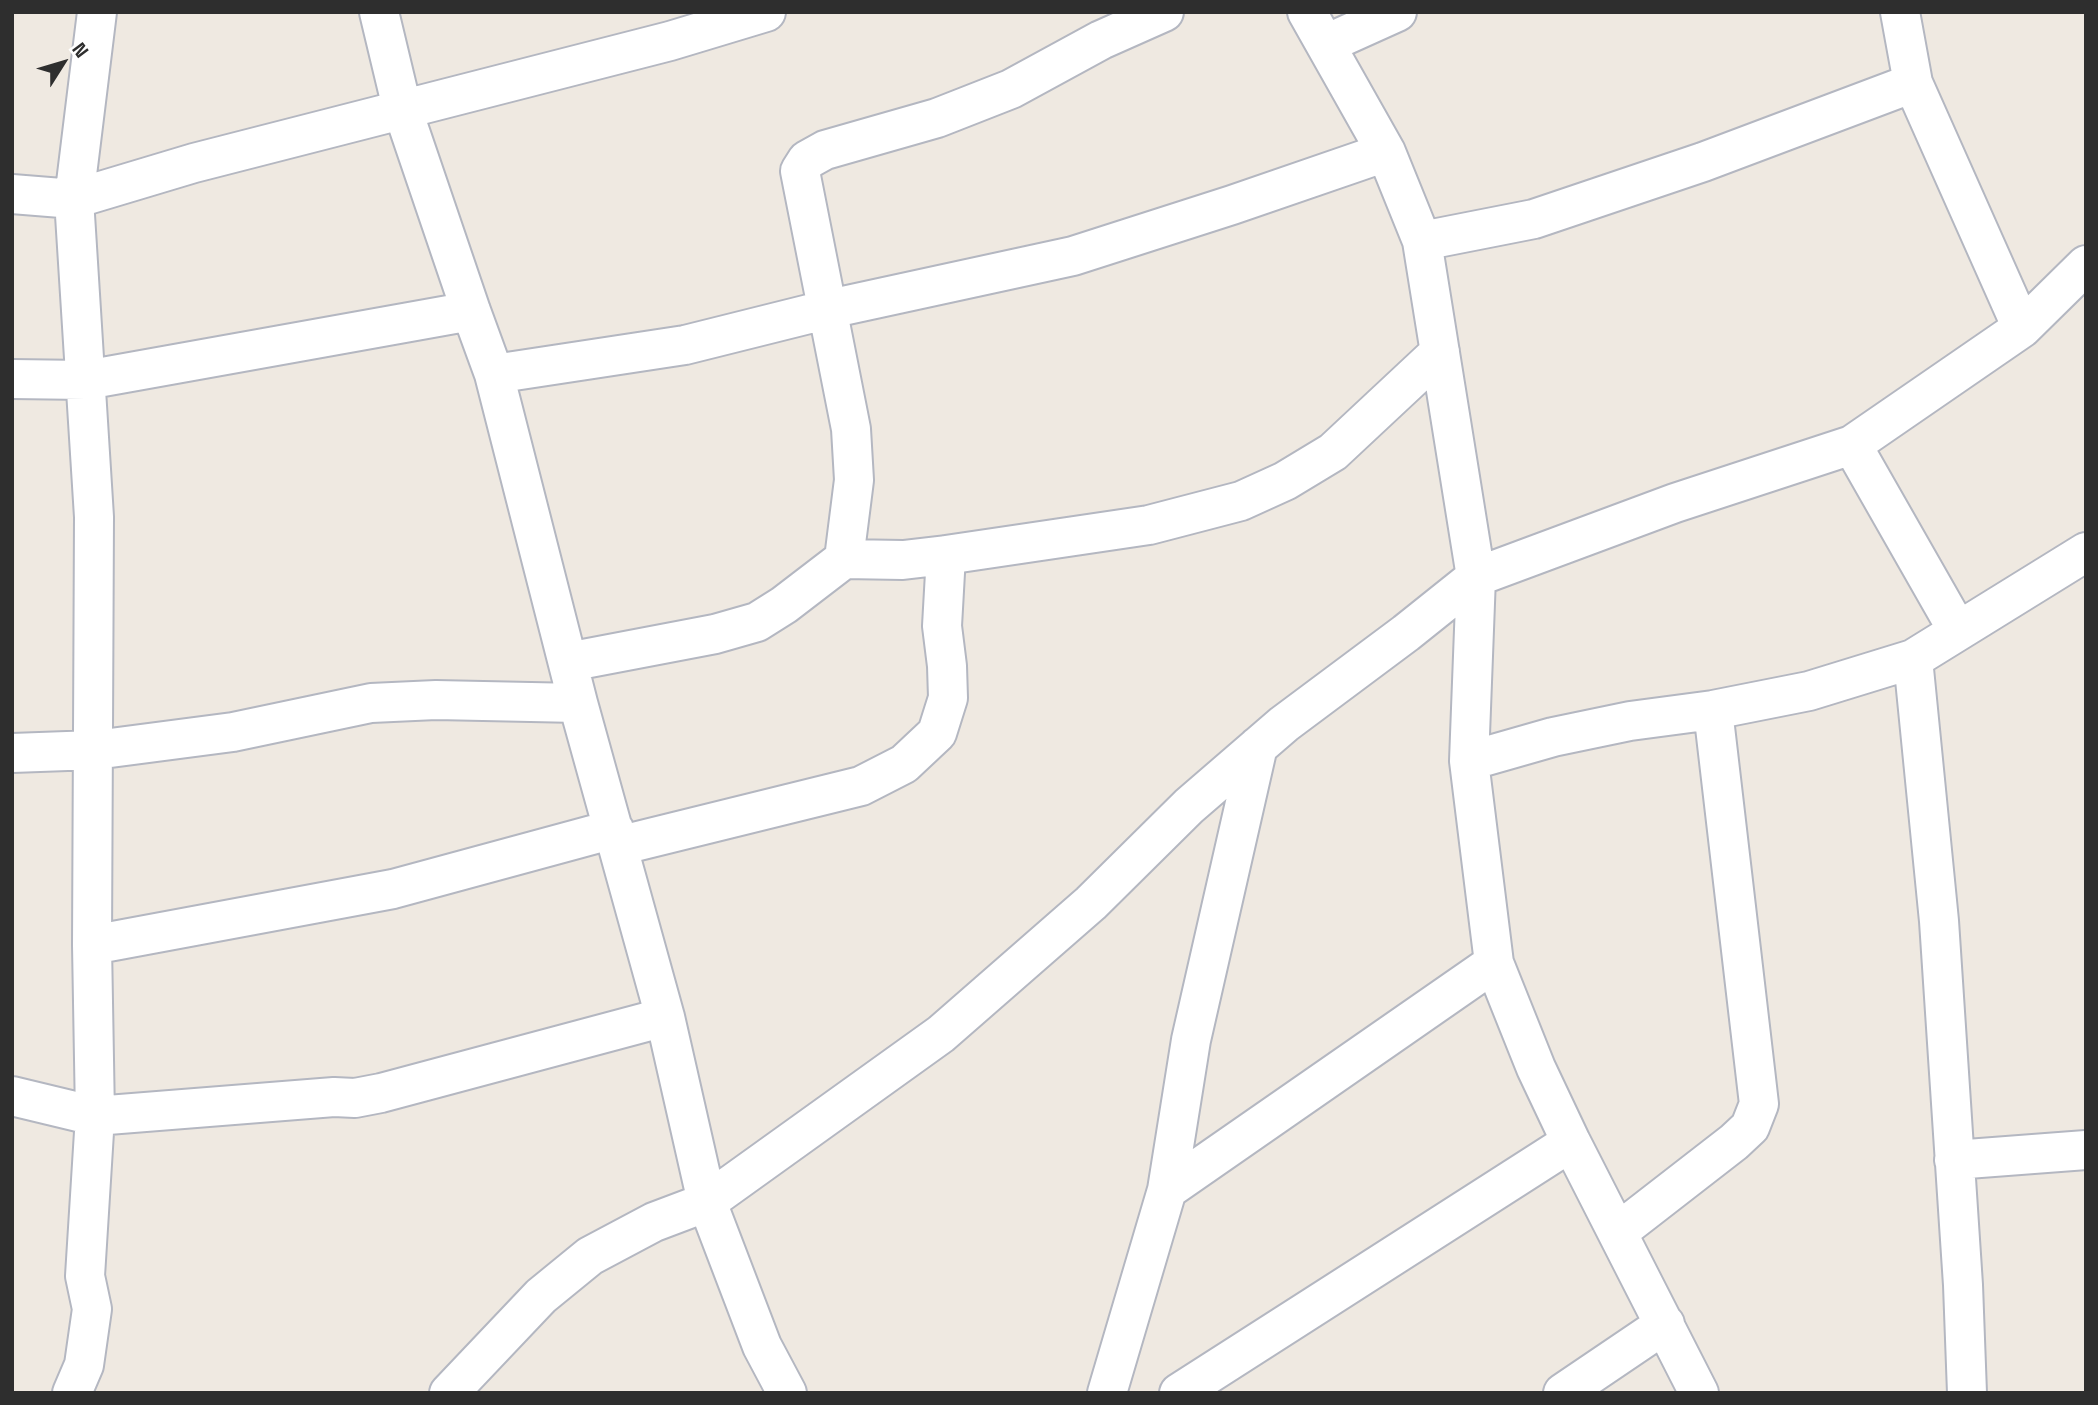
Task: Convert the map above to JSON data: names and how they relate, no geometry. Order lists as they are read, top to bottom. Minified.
{"north":"top right"}
